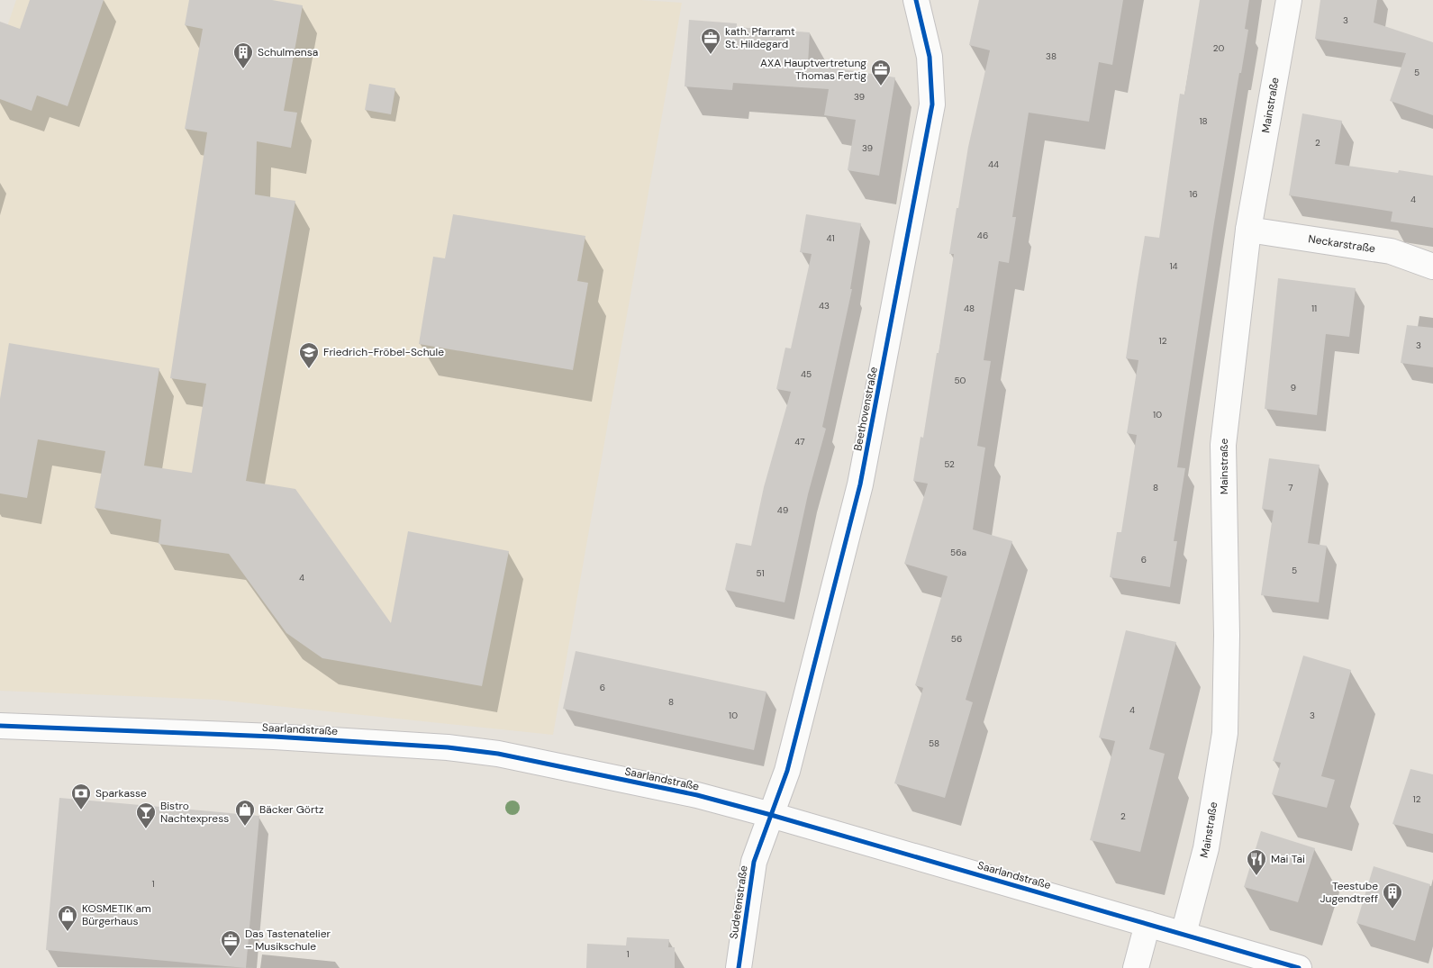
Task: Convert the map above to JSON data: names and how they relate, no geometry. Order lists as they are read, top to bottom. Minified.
{"streets":{"street":["Mainstraße","Neckarstraße","Beethovenstraße","Saarlandstraße","Sudetenstraße"]},"crossings":[["Mainstraße","Neckarstraße"],["Mainstraße","Saarlandstraße"],["Beethovenstraße","Saarlandstraße"],["Beethovenstraße","Sudetenstraße"],["Saarlandstraße","Sudetenstraße"]],"places":{"office":["kath. Pfarramt St. Hildegard","AXA Hauptvertretung Thomas Fertig","Das Tastenatelier – Musikschule"],"building":["Schulmensa","Teestube Jugendtreff"],"school or university":["Friedrich-Fröbel-Schule"],"bank":["Sparkasse"],"shop":["Bäcker Görtz","KOSMETIK am Bürgerhaus"],"bar":["Bistro Nachtexpress"],"restaurant":["Mai Tai"]},"house_numbers":["3","20","38","5","39","18","2","39","44","16","4","46","41","14","43","48","11","12","3","45","50","9","10","47","52","8","7","49","56a","6","5","51","4","56","6","8","4","10","3","58","12","2","1","1"]}
